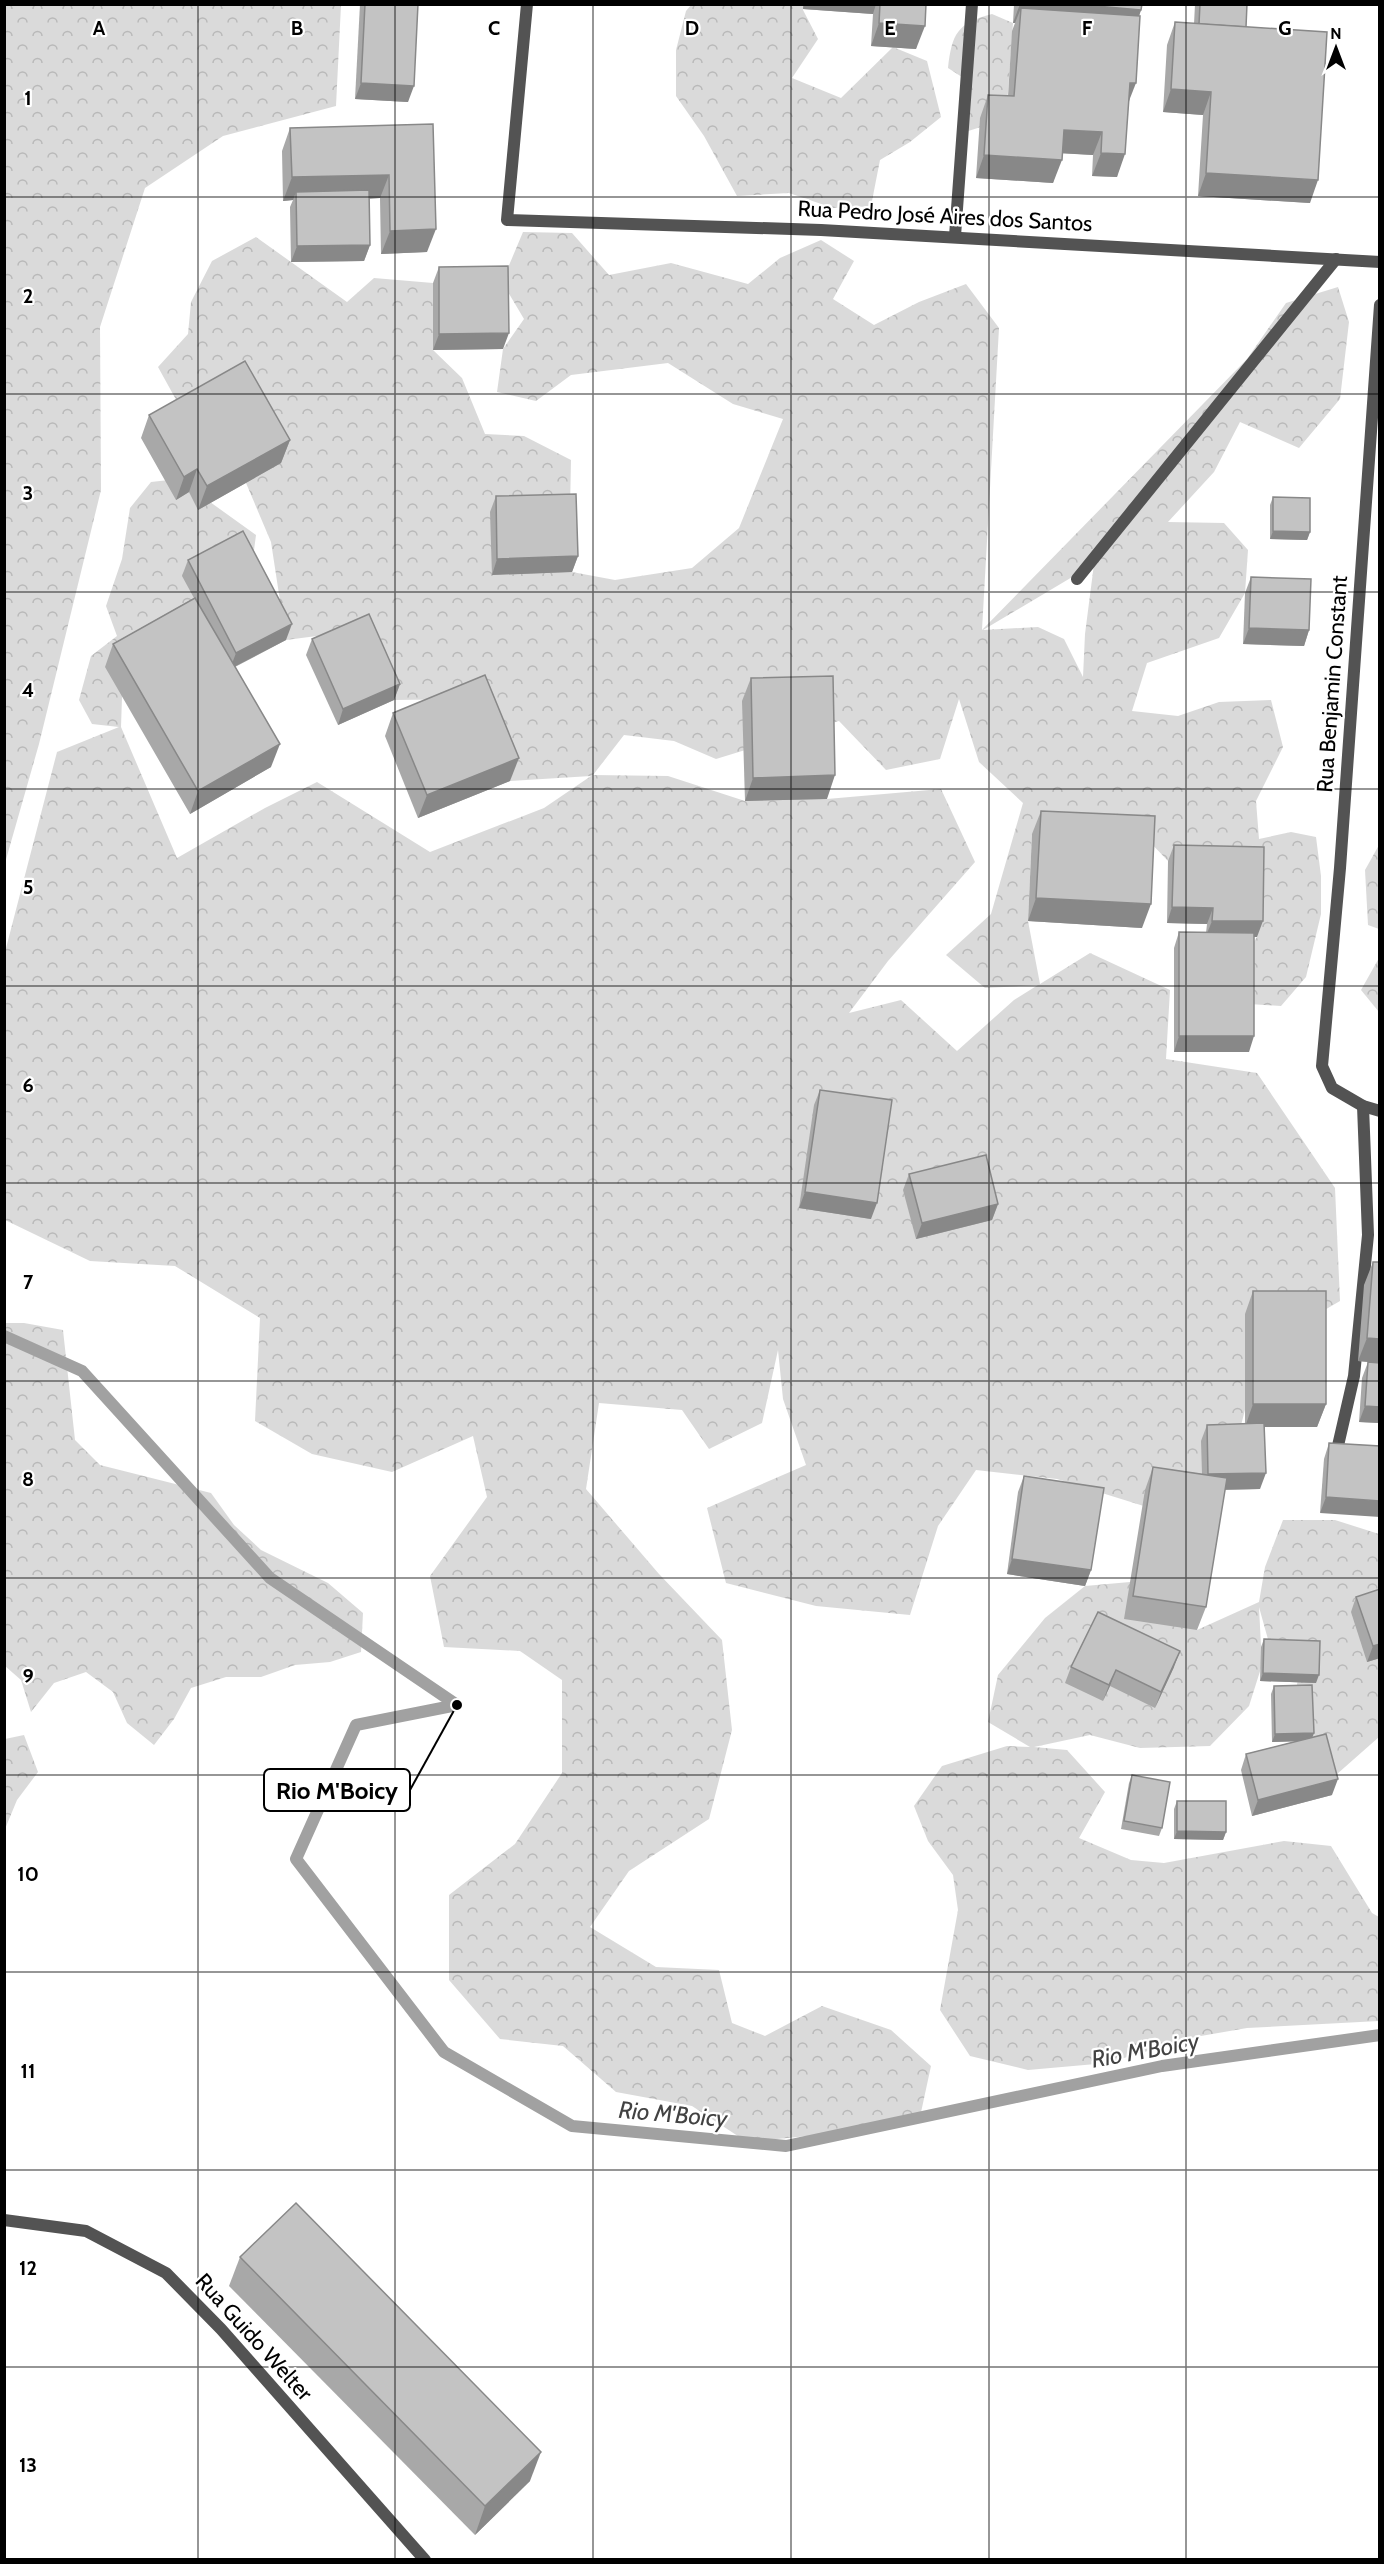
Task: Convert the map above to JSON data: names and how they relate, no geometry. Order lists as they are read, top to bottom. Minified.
{"streets":{"street":["Rua Pedro José Aires dos Santos","Rua Benjamin Constant","Rua Guido Welter"]},"water":["Rio M'Boicy"],"places":["Rio M'Boicy"],"north":"top","grid":{"columns":["A","B","C","D","E","F","G"],"rows":["1","2","3","4","5","6","7","8","9","10","11","12","13"]}}
